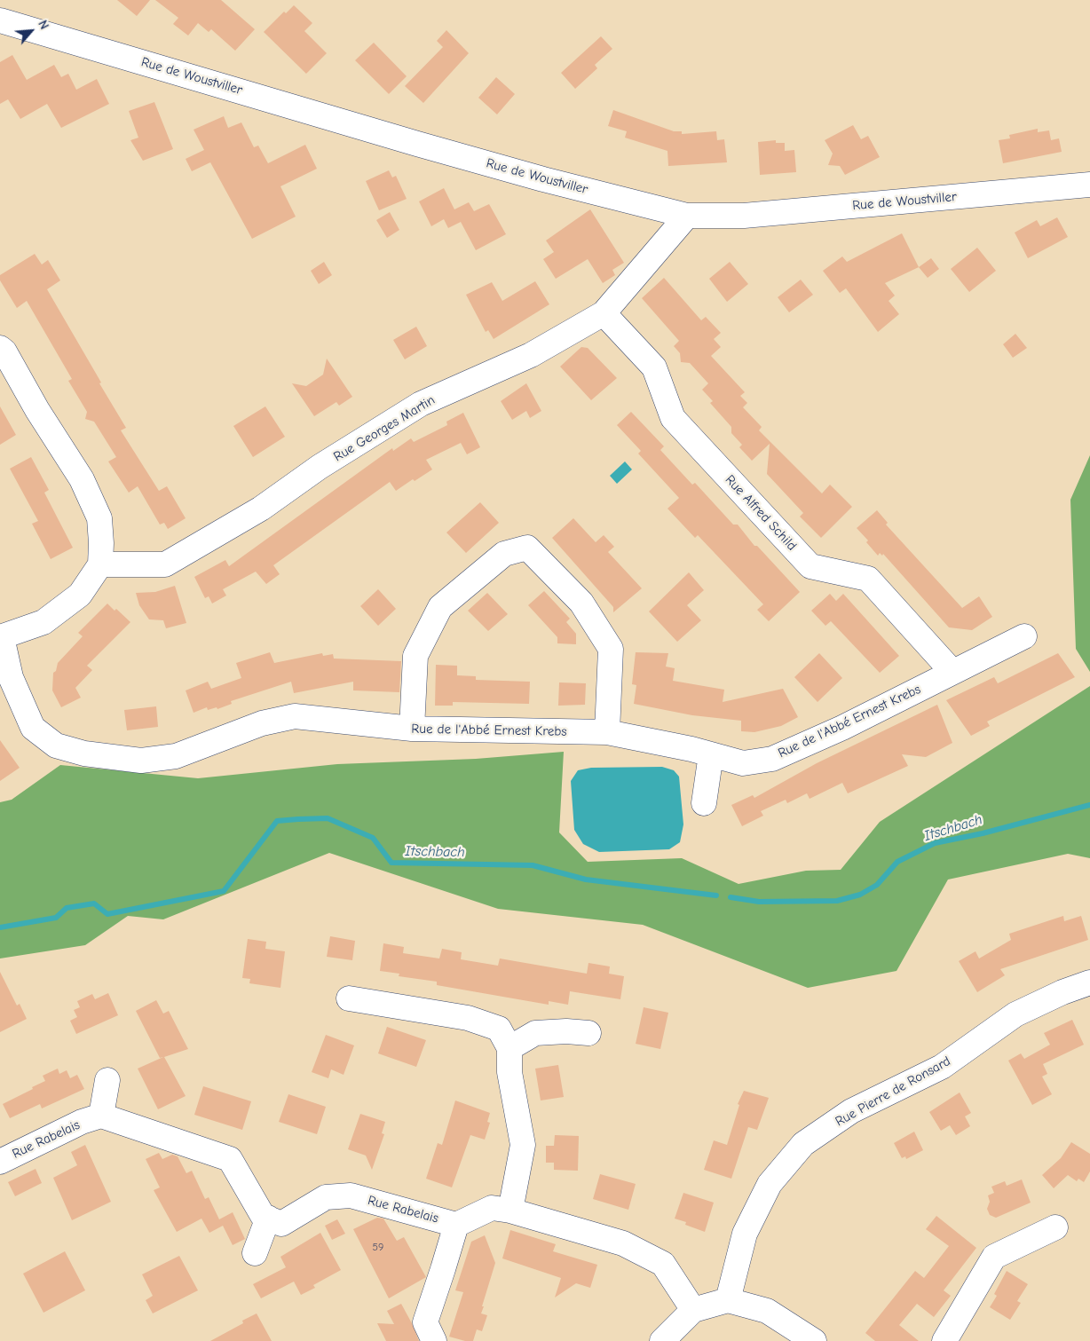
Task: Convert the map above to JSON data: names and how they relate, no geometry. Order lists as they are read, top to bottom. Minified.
{"streets":{"street":["Rue de Woustviller","Rue Georges Martin","Rue Alfred Schild","Rue de l'Abbé Ernest Krebs","Rue Pierre de Ronsard","Rue Rabelais"]},"crossings":[["Rue de Woustviller","Rue Georges Martin"],["Rue Georges Martin","Rue Alfred Schild"],["Rue Alfred Schild","Rue de l'Abbé Ernest Krebs"]],"water":["Itschbach"],"house_numbers":["59"],"north":"top right"}
